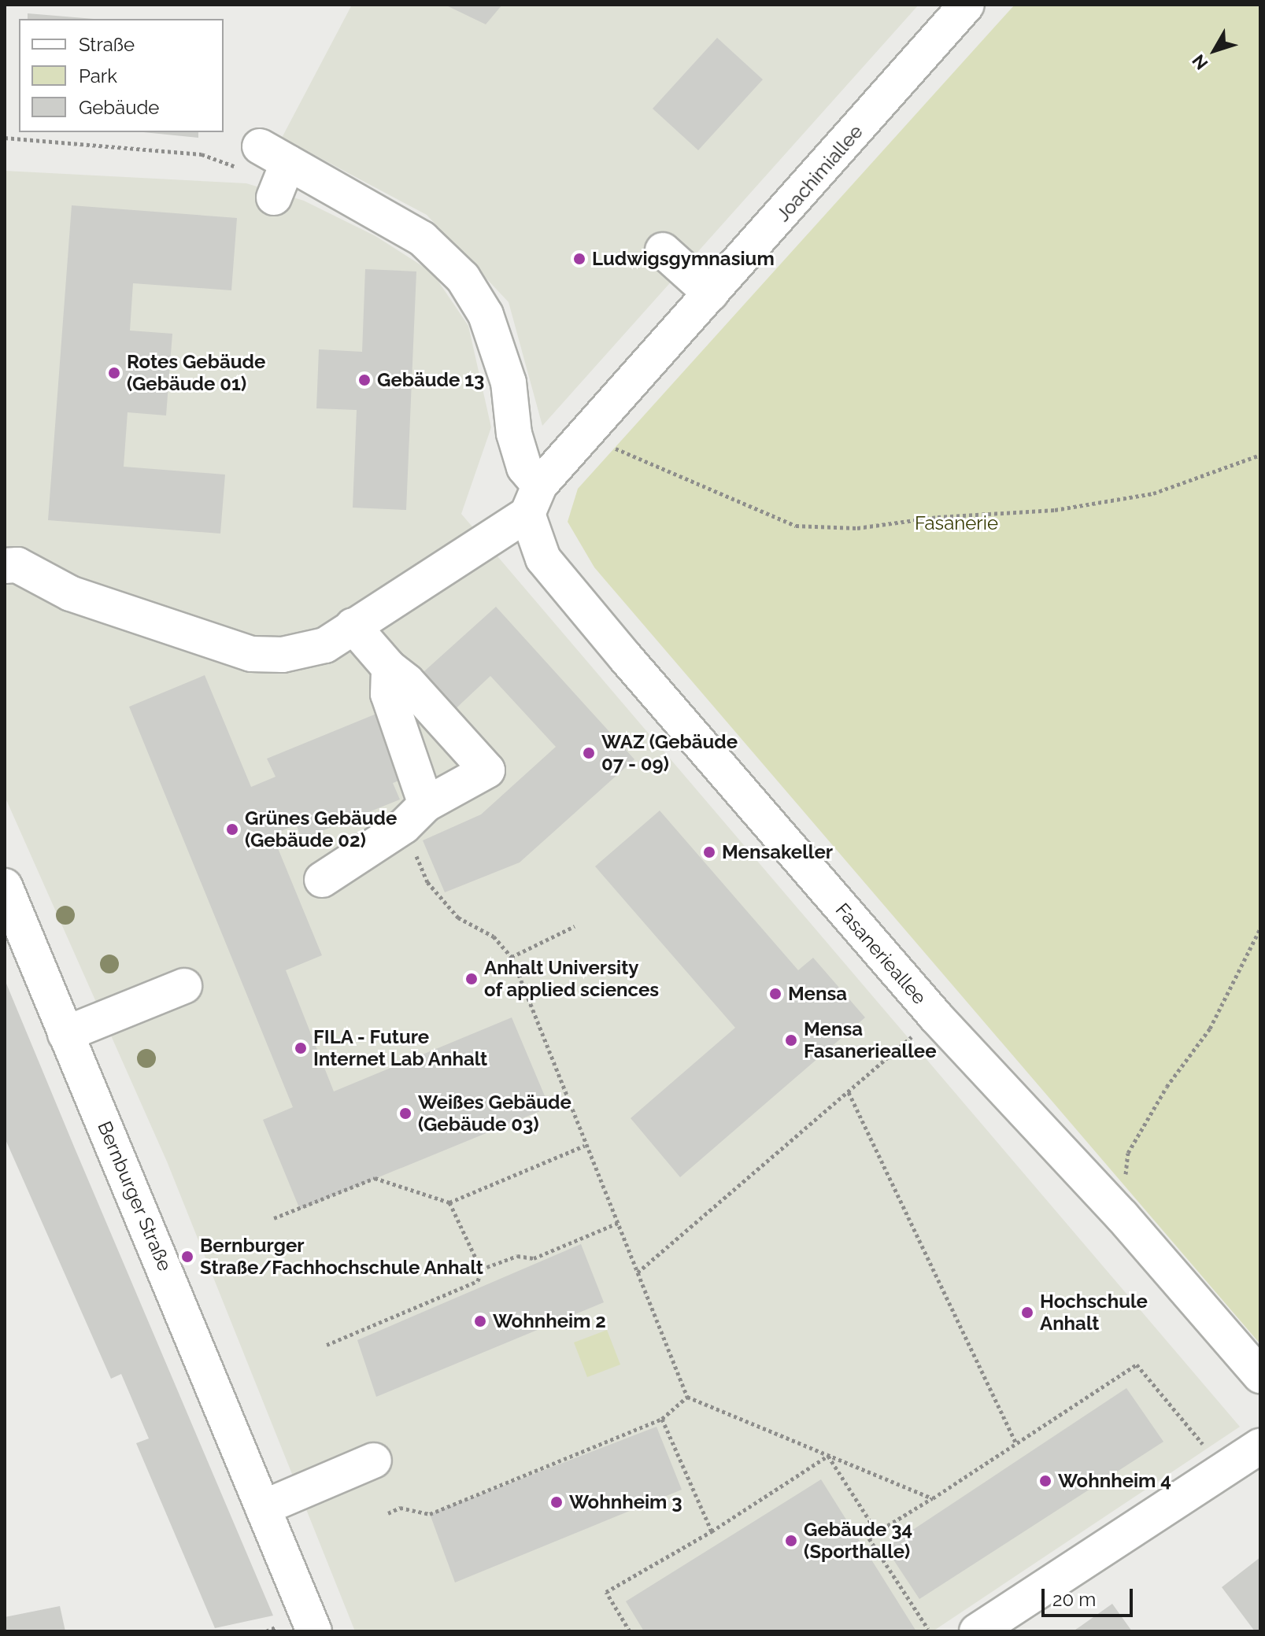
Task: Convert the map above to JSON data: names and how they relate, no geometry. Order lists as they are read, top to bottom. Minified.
{"streets":{"street":["Joachimiallee","Fasanerieallee","Bernburger Straße"]},"crossings":[["Joachimiallee","Fasanerieallee"]],"parks":["Fasanerie"],"places":["Ludwigsgymnasium","Rotes Gebäude (Gebäude 01)","Gebäude 13","WAZ (Gebäude 07 - 09)","Grünes Gebäude (Gebäude 02)","Mensakeller","Anhalt University of applied sciences","Mensa","Mensa Fasanerieallee","FILA - Future Internet Lab Anhalt","Weißes Gebäude (Gebäude 03)","Bernburger Straße/Fachhochschule Anhalt","Hochschule Anhalt","Wohnheim 2","Wohnheim 4","Wohnheim 3","Gebäude 34 (Sporthalle)"],"legend":["Straße","Park","Gebäude"],"scale_bar":"20 m","north":"bottom left"}
